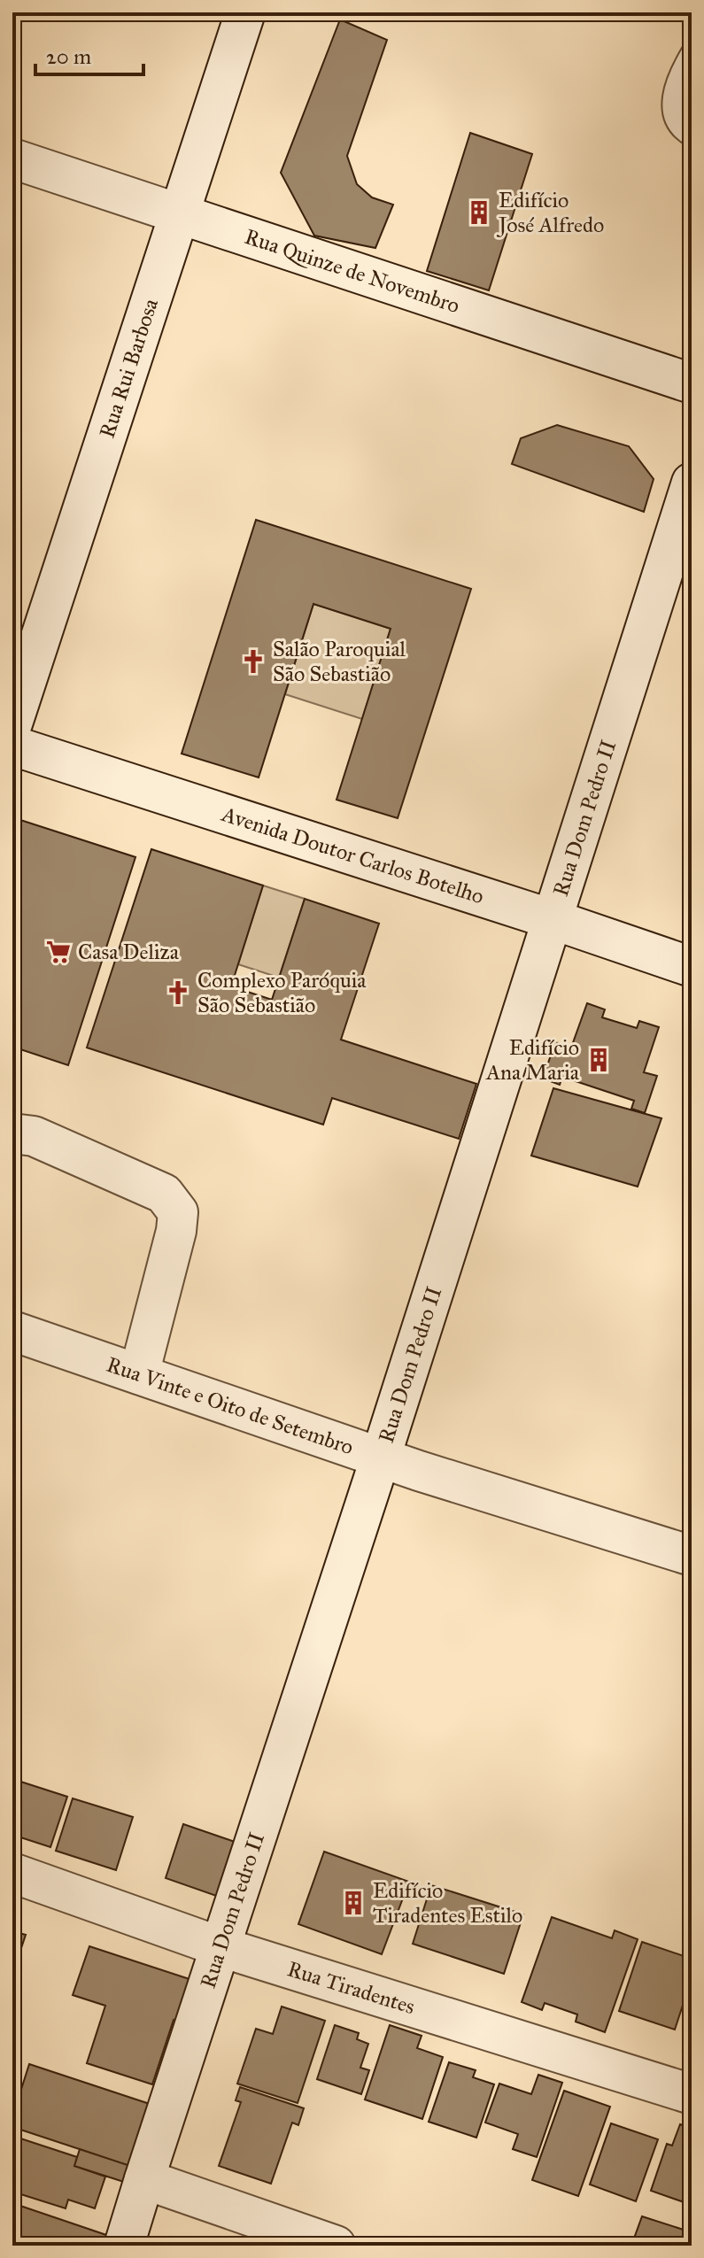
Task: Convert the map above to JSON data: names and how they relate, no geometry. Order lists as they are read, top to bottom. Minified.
{"streets":{"main road":["Rua Quinze de Novembro","Rua Rui Barbosa","Rua Dom Pedro II","Avenida Doutor Carlos Botelho","Rua Vinte e Oito de Setembro","Rua Tiradentes"]},"crossings":[["Rua Quinze de Novembro","Rua Rui Barbosa"],["Rua Dom Pedro II","Avenida Doutor Carlos Botelho"],["Rua Dom Pedro II","Rua Vinte e Oito de Setembro"],["Rua Dom Pedro II","Rua Tiradentes"]],"places":{"building":["Edifício José Alfredo","Edifício Ana Maria","Edifício Tiradentes Estilo"],"church":["Salão Paroquial São Sebastião","Complexo Paróquia São Sebastião"],"supermarket":["Casa Deliza"]},"scale_bar":"20 m"}
